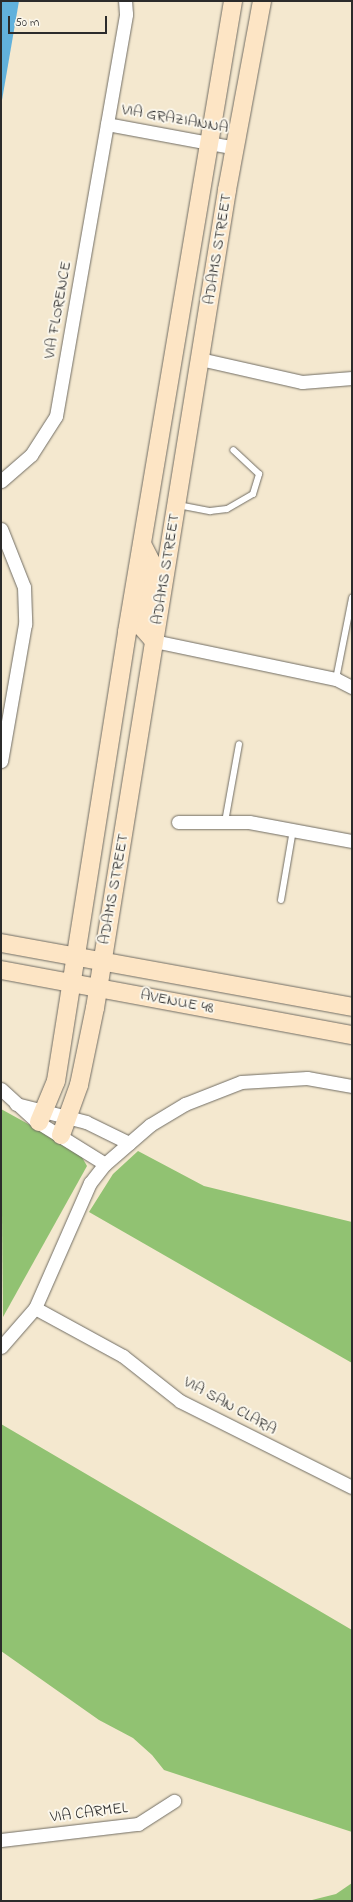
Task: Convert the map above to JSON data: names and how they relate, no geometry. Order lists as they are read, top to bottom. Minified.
{"streets":{"street":["VIA GRAZIANNA","ADAMS STREET","VIA FLORENCE","AVENUE 48","VIA SAN CLARA","VIA CARMEL"]},"crossings":[["VIA GRAZIANNA","ADAMS STREET"],["VIA GRAZIANNA","VIA FLORENCE"],["ADAMS STREET","AVENUE 48"]],"scale_bar":"50 m"}
